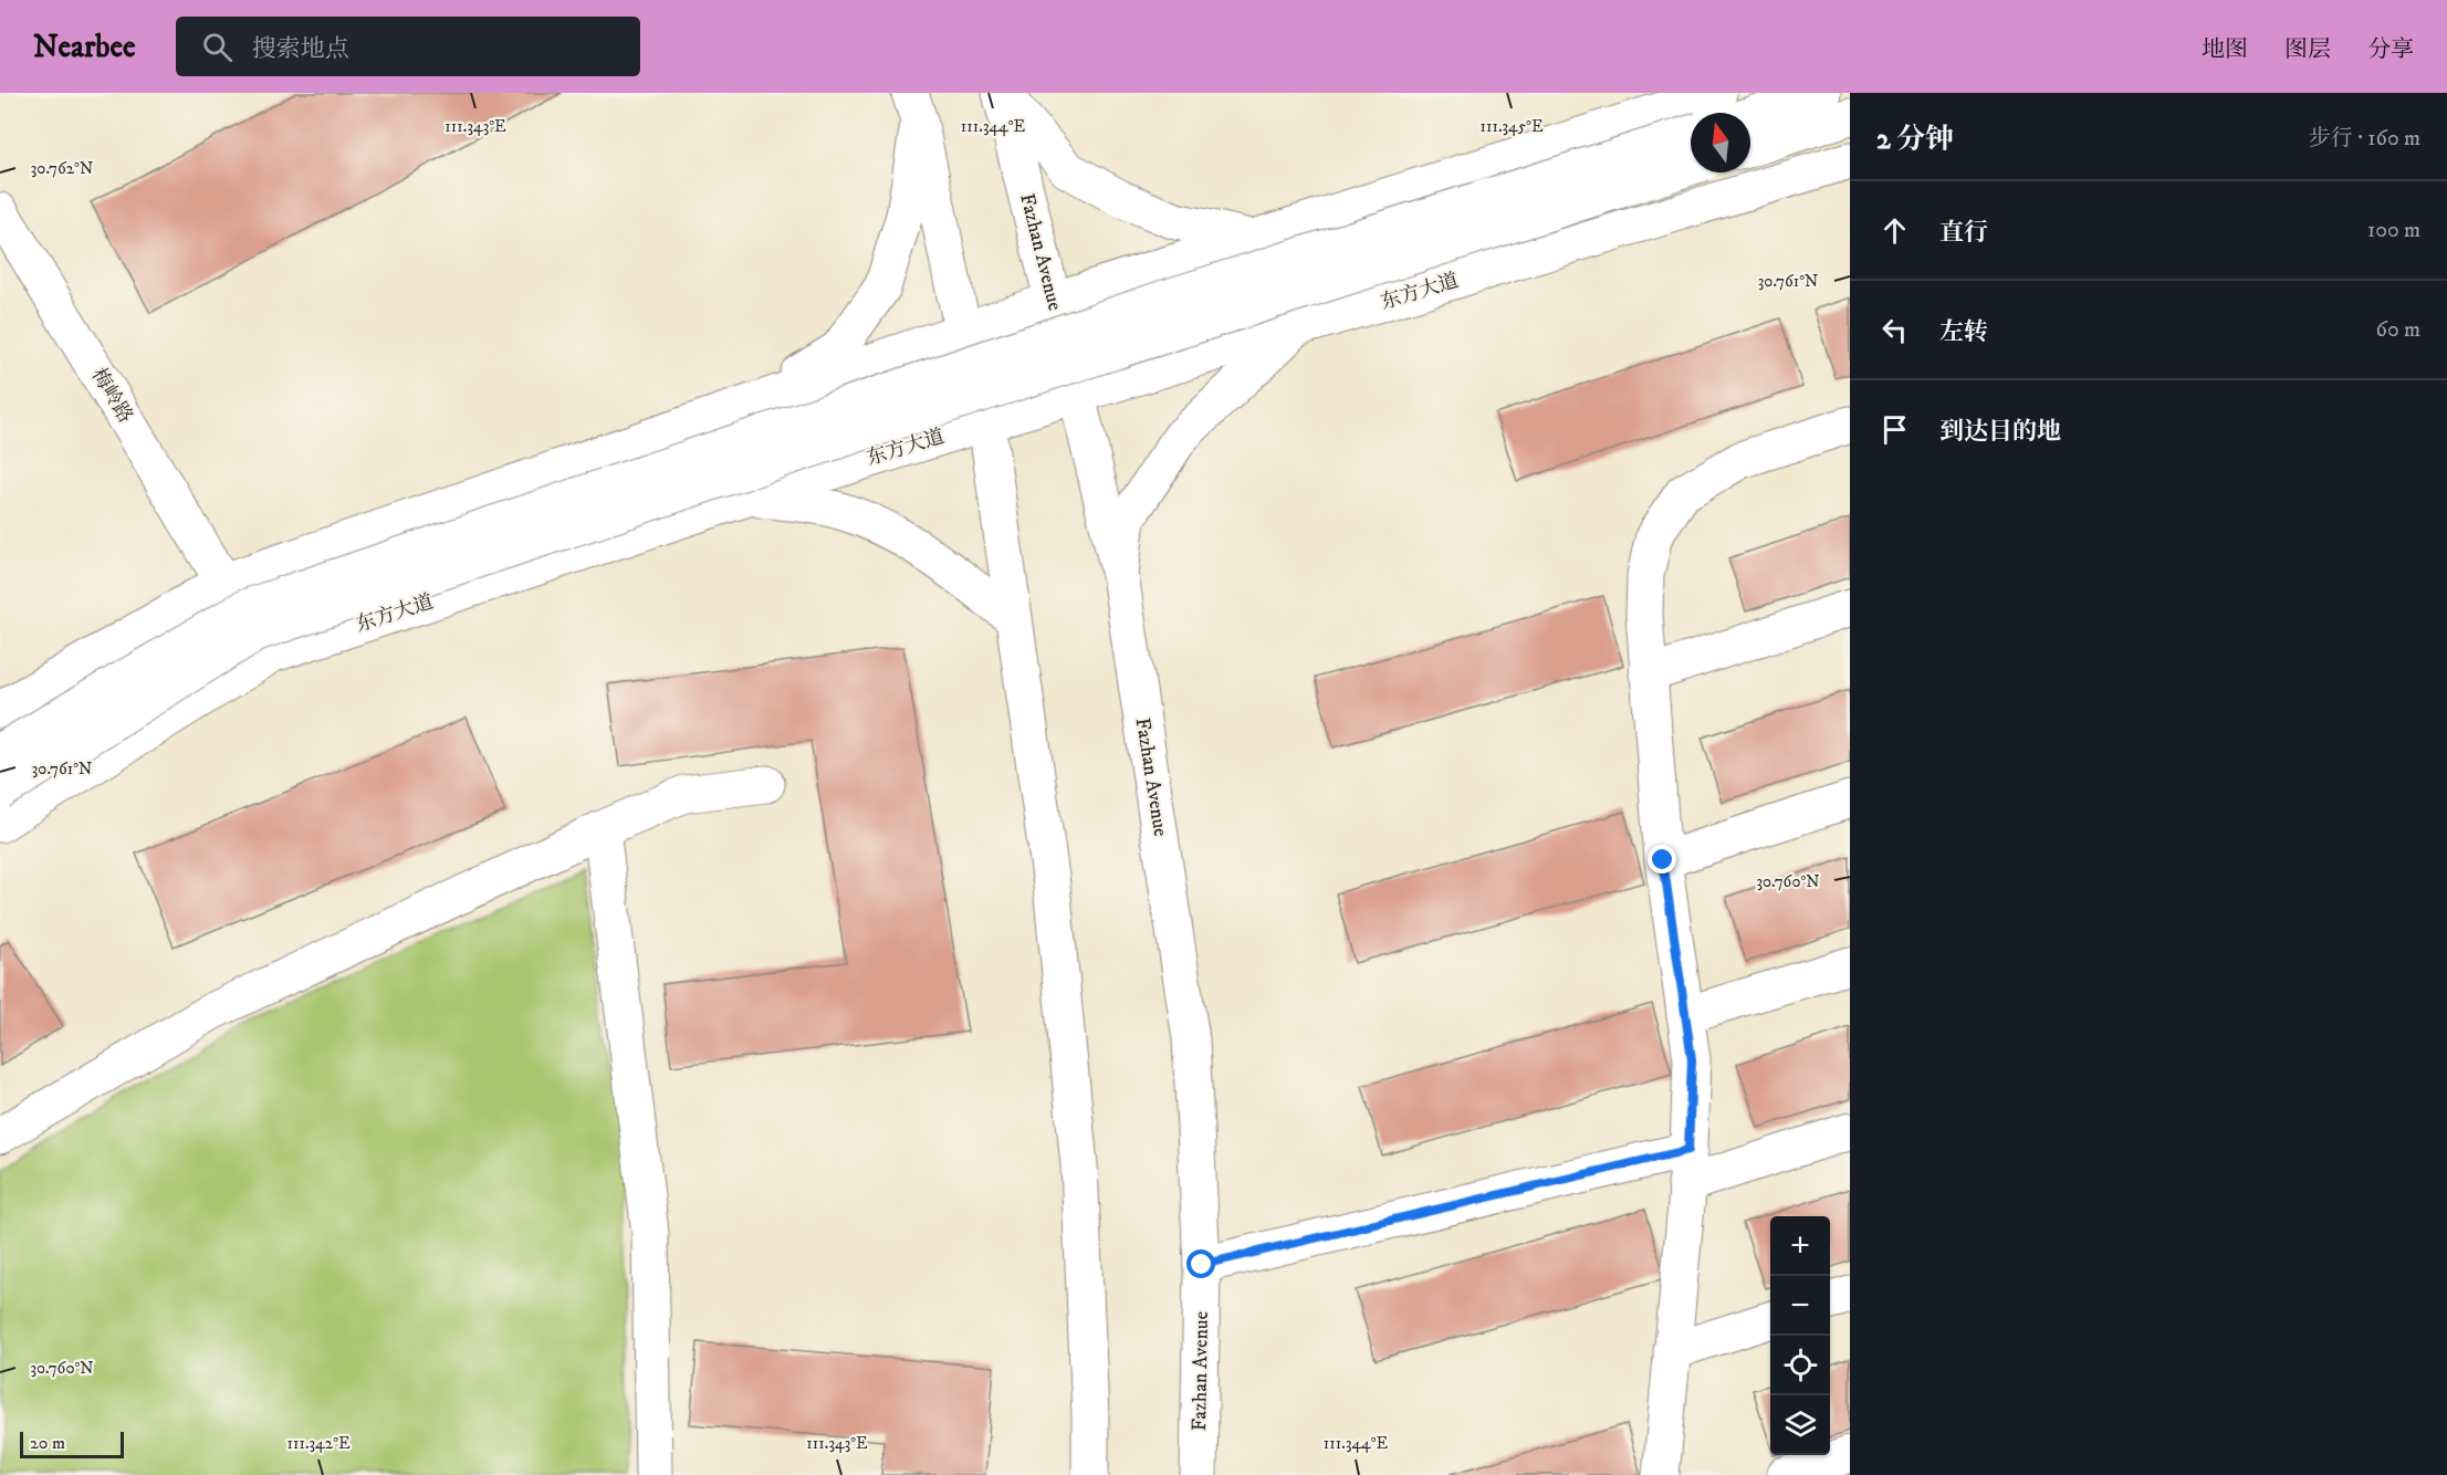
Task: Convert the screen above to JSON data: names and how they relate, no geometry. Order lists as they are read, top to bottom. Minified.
{"streets":{"main road":["Fazhan Avenue","东方大道","梅岭路"]},"crossings":[["Fazhan Avenue","东方大道"]],"scale_bar":"20 m","north":"top","page":{"header":"Nearbee","search":"搜索地点","nav":["地图","图层","分享"],"heading":["2 分钟","步行 · 160 m"],"list":[["直行","100 m"],["左转","60 m"],"到达目的地"],"map_buttons":["+","−"],"scale":"20 m"},"coordinates":["111.343°E","111.344°E","111.345°E","30.762°N","30.761°N","30.760°N","111.342°E"]}
